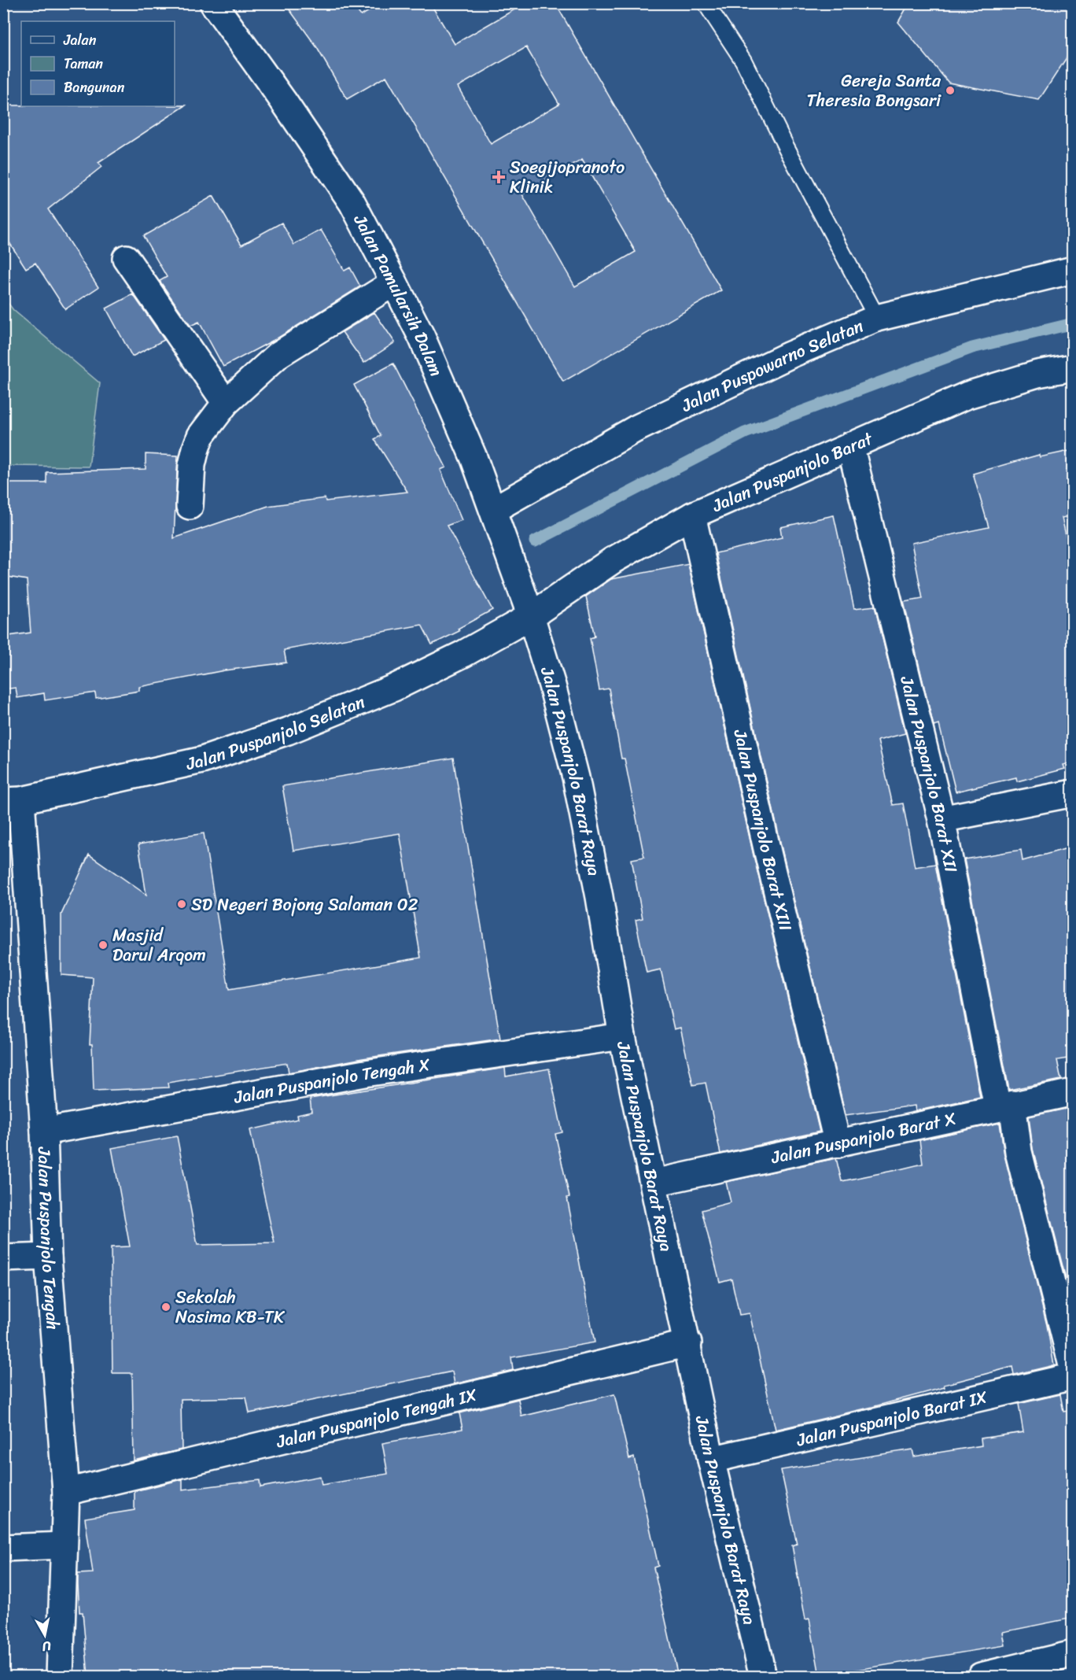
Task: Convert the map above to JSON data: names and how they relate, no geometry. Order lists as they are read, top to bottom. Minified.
{"streets":{"street":["Jalan Pamularsih Dalam","Jalan Puspowarno Selatan","Jalan Puspanjolo Barat","Jalan Puspanjolo Selatan","Jalan Puspanjolo Barat Raya","Jalan Puspanjolo Barat XII","Jalan Puspanjolo Barat XIII","Jalan Puspanjolo Tengah X","Jalan Puspanjolo Barat X","Jalan Puspanjolo Tengah","Jalan Puspanjolo Tengah IX","Jalan Puspanjolo Barat IX"]},"crossings":[["Jalan Pamularsih Dalam","Jalan Puspowarno Selatan"],["Jalan Pamularsih Dalam","Jalan Puspanjolo Barat"],["Jalan Pamularsih Dalam","Jalan Puspanjolo Selatan"],["Jalan Pamularsih Dalam","Jalan Puspanjolo Barat Raya"],["Jalan Puspanjolo Barat","Jalan Puspanjolo Selatan"],["Jalan Puspanjolo Barat","Jalan Puspanjolo Barat Raya"],["Jalan Puspanjolo Barat","Jalan Puspanjolo Barat XII"],["Jalan Puspanjolo Barat","Jalan Puspanjolo Barat XIII"],["Jalan Puspanjolo Selatan","Jalan Puspanjolo Barat Raya"],["Jalan Puspanjolo Selatan","Jalan Puspanjolo Tengah"],["Jalan Puspanjolo Barat Raya","Jalan Puspanjolo Tengah X"],["Jalan Puspanjolo Barat Raya","Jalan Puspanjolo Barat X"],["Jalan Puspanjolo Barat Raya","Jalan Puspanjolo Tengah IX"],["Jalan Puspanjolo Barat Raya","Jalan Puspanjolo Barat IX"],["Jalan Puspanjolo Barat XII","Jalan Puspanjolo Barat X"],["Jalan Puspanjolo Barat XIII","Jalan Puspanjolo Barat X"],["Jalan Puspanjolo Tengah X","Jalan Puspanjolo Tengah"],["Jalan Puspanjolo Tengah","Jalan Puspanjolo Tengah IX"]],"places":{"other":["Gereja Santa Theresia Bongsari","SD Negeri Bojong Salaman 02","Masjid Darul Arqom","Sekolah Nasima KB-TK"],"health":["Soegijopranoto Klinik"]},"legend":["Jalan","Taman","Bangunan"],"north":"bottom"}
